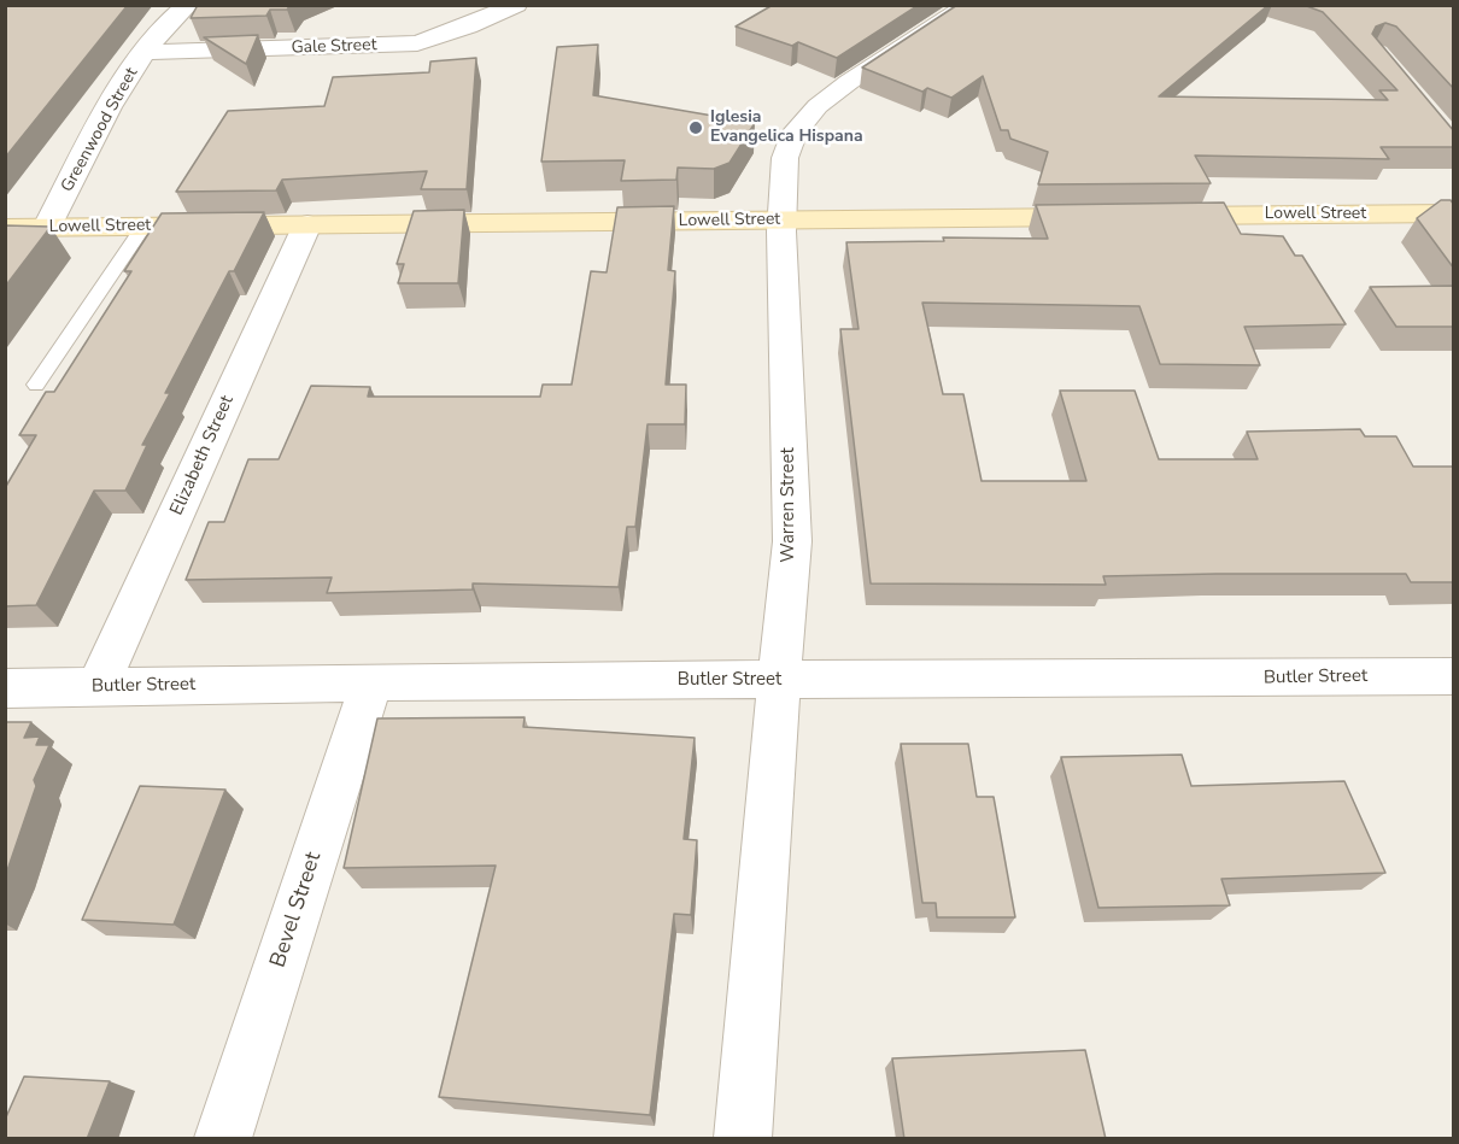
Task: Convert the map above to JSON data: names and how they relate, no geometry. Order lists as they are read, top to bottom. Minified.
{"streets":{"street":["Gale Street","Greenwood Street","Lowell Street","Elizabeth Street","Warren Street","Butler Street","Bevel Street"]},"crossings":[["Gale Street","Greenwood Street"],["Greenwood Street","Lowell Street"],["Lowell Street","Elizabeth Street"],["Lowell Street","Warren Street"],["Elizabeth Street","Butler Street"],["Warren Street","Butler Street"],["Butler Street","Bevel Street"]],"places":["Iglesia Evangelica Hispana"]}
